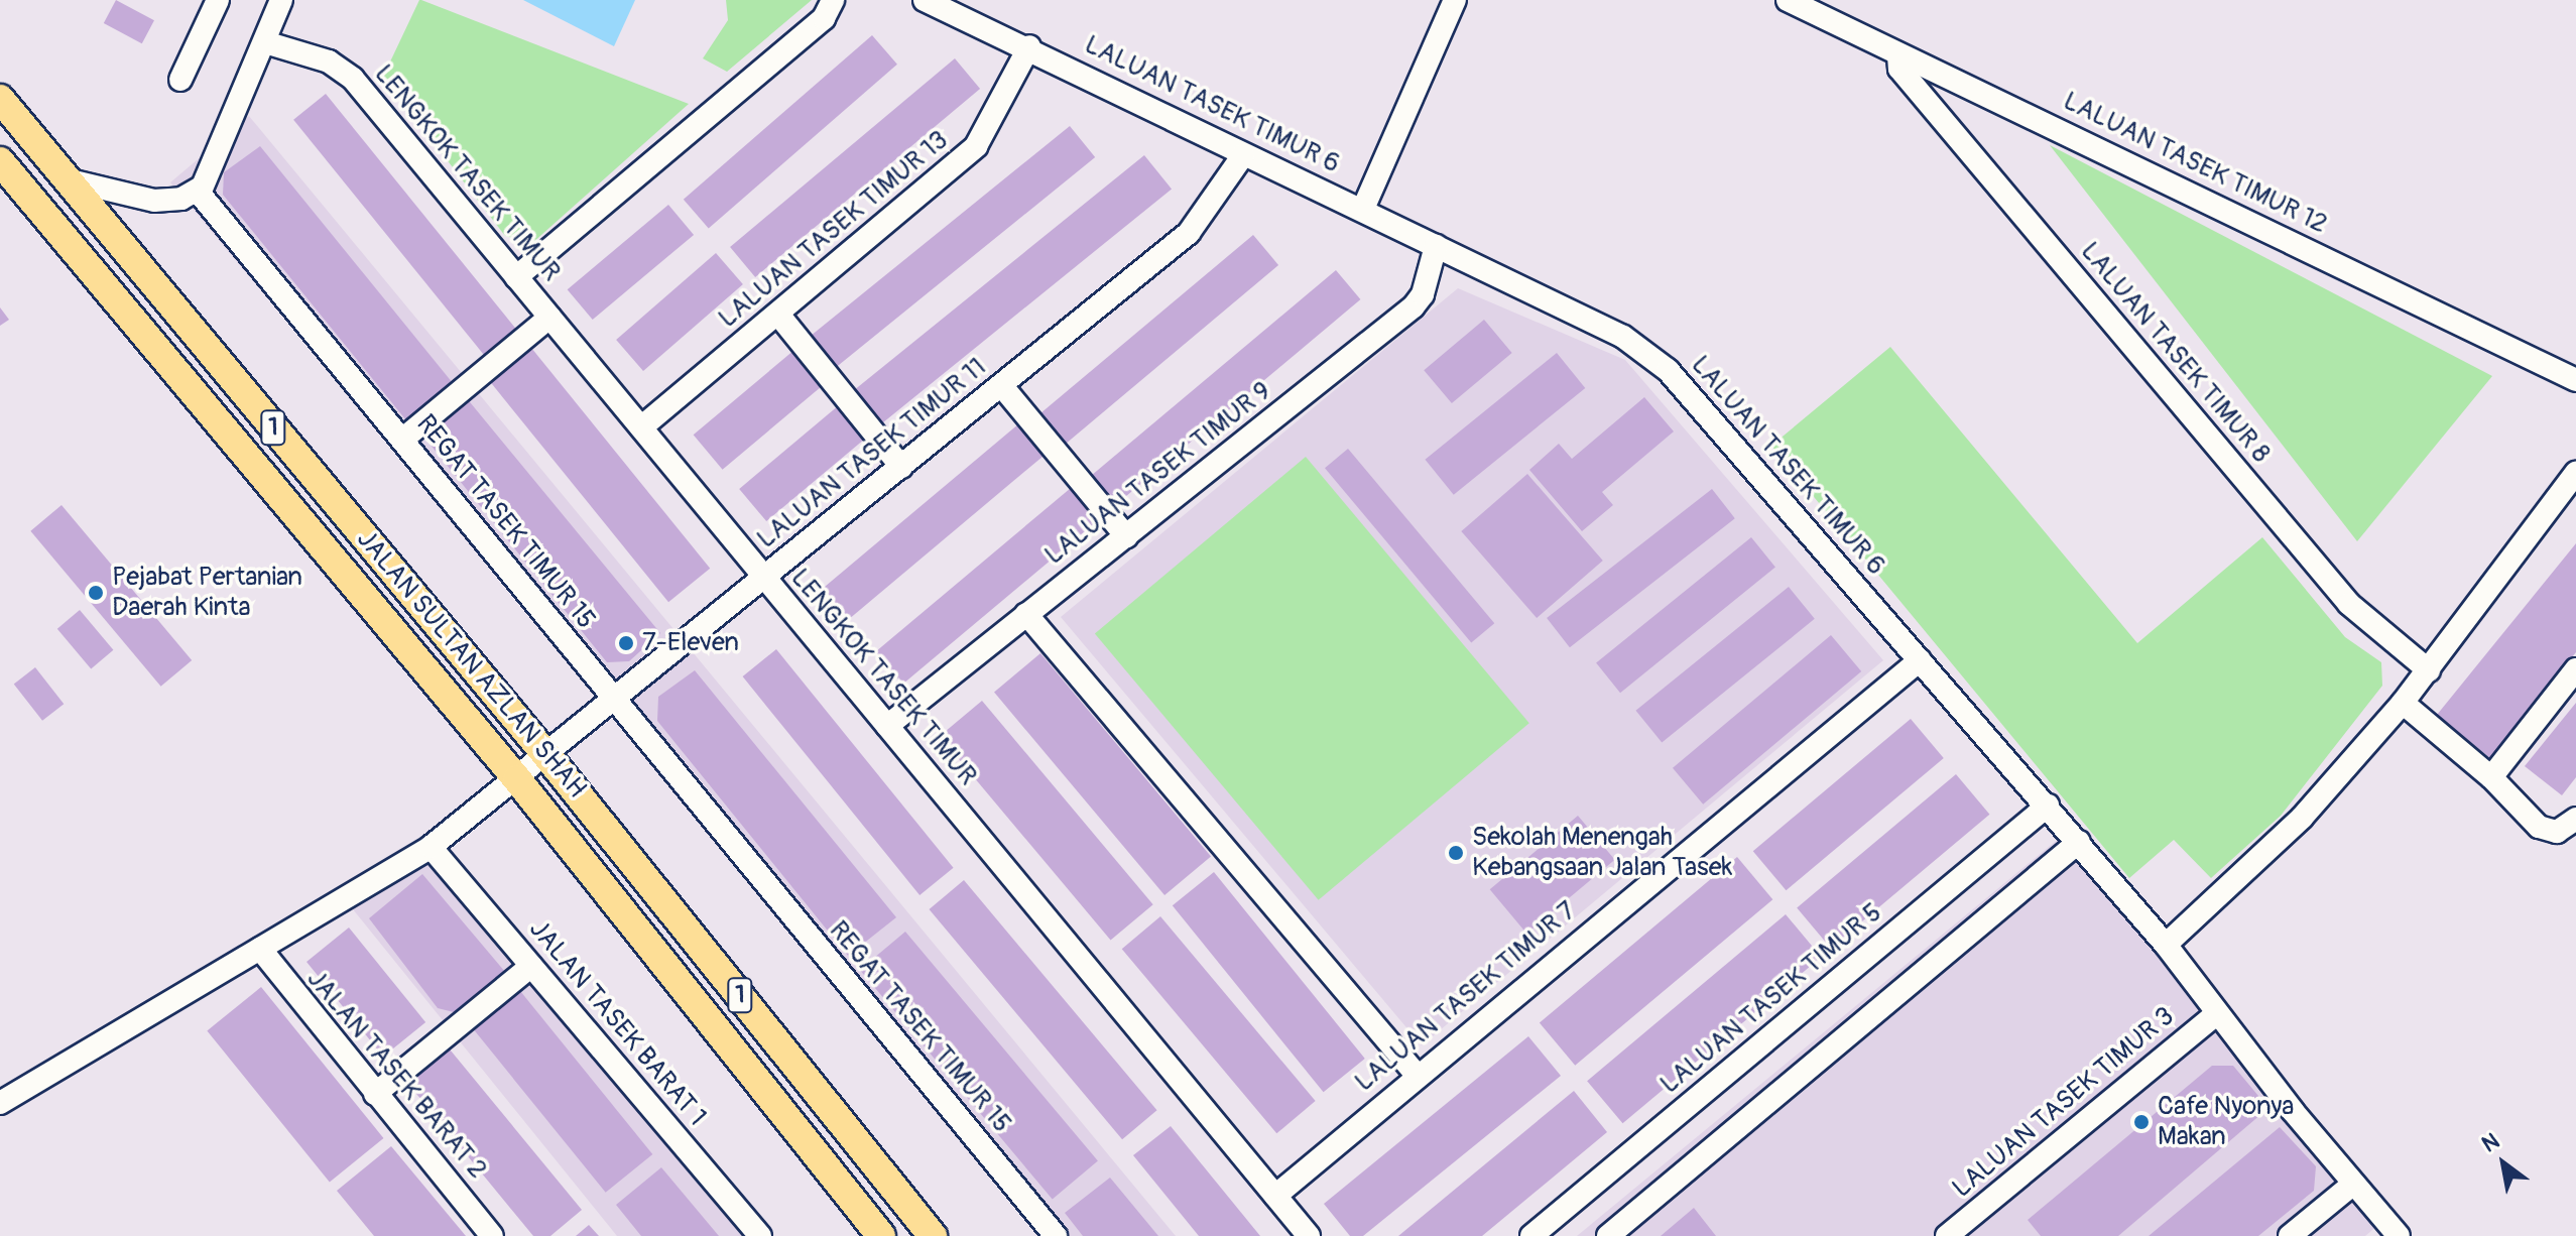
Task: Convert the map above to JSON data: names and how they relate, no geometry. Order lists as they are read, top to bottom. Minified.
{"streets":{"main road":["1","JALAN SULTAN AZLAN SHAH"],"street":["LALUAN TASEK TIMUR 6","LALUAN TASEK TIMUR 12","LENGKOK TASEK TIMUR","LALUAN TASEK TIMUR 13","LALUAN TASEK TIMUR 8","LALUAN TASEK TIMUR 11","LALUAN TASEK TIMUR 9","REGAT TASEK TIMUR 15","LALUAN TASEK TIMUR 7","LALUAN TASEK TIMUR 5","JALAN TASEK BARAT 1","JALAN TASEK BARAT 2","LALUAN TASEK TIMUR 3"]},"crossings":[["LALUAN TASEK TIMUR 6","LALUAN TASEK TIMUR 13"],["LALUAN TASEK TIMUR 6","LALUAN TASEK TIMUR 11"],["LALUAN TASEK TIMUR 6","LALUAN TASEK TIMUR 9"],["LALUAN TASEK TIMUR 6","LALUAN TASEK TIMUR 7"],["LALUAN TASEK TIMUR 6","LALUAN TASEK TIMUR 5"],["LALUAN TASEK TIMUR 6","LALUAN TASEK TIMUR 3"],["LALUAN TASEK TIMUR 12","LALUAN TASEK TIMUR 8"],["LENGKOK TASEK TIMUR","LALUAN TASEK TIMUR 13"],["LENGKOK TASEK TIMUR","LALUAN TASEK TIMUR 11"],["LENGKOK TASEK TIMUR","LALUAN TASEK TIMUR 9"],["LENGKOK TASEK TIMUR","LALUAN TASEK TIMUR 7"],["LALUAN TASEK TIMUR 11","REGAT TASEK TIMUR 15"],["LALUAN TASEK TIMUR 11","JALAN SULTAN AZLAN SHAH"],["LALUAN TASEK TIMUR 11","JALAN TASEK BARAT 1"],["LALUAN TASEK TIMUR 11","JALAN TASEK BARAT 2"]],"places":["Pejabat Pertanian Daerah Kinta","7-Eleven","Sekolah Menengah Kebangsaan Jalan Tasek","Cafe Nyonya Makan"],"north":"top left"}
